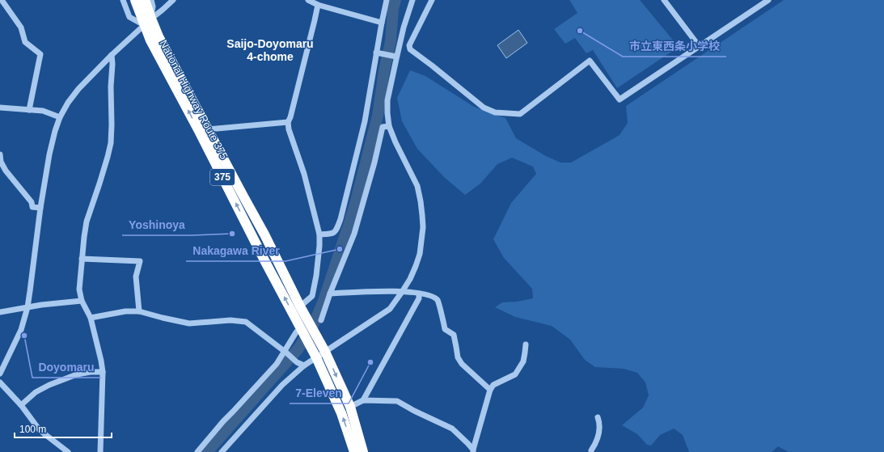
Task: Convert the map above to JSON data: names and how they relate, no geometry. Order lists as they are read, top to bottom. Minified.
{"streets":{"highway":["National Highway Route 375","375"]},"districts":["Saijo-Doyomaru 4-chome"],"places":["市立東西条小学校","Yoshinoya","Nakagawa River","Doyomaru","7-Eleven"],"scale_bar":"100 m"}
